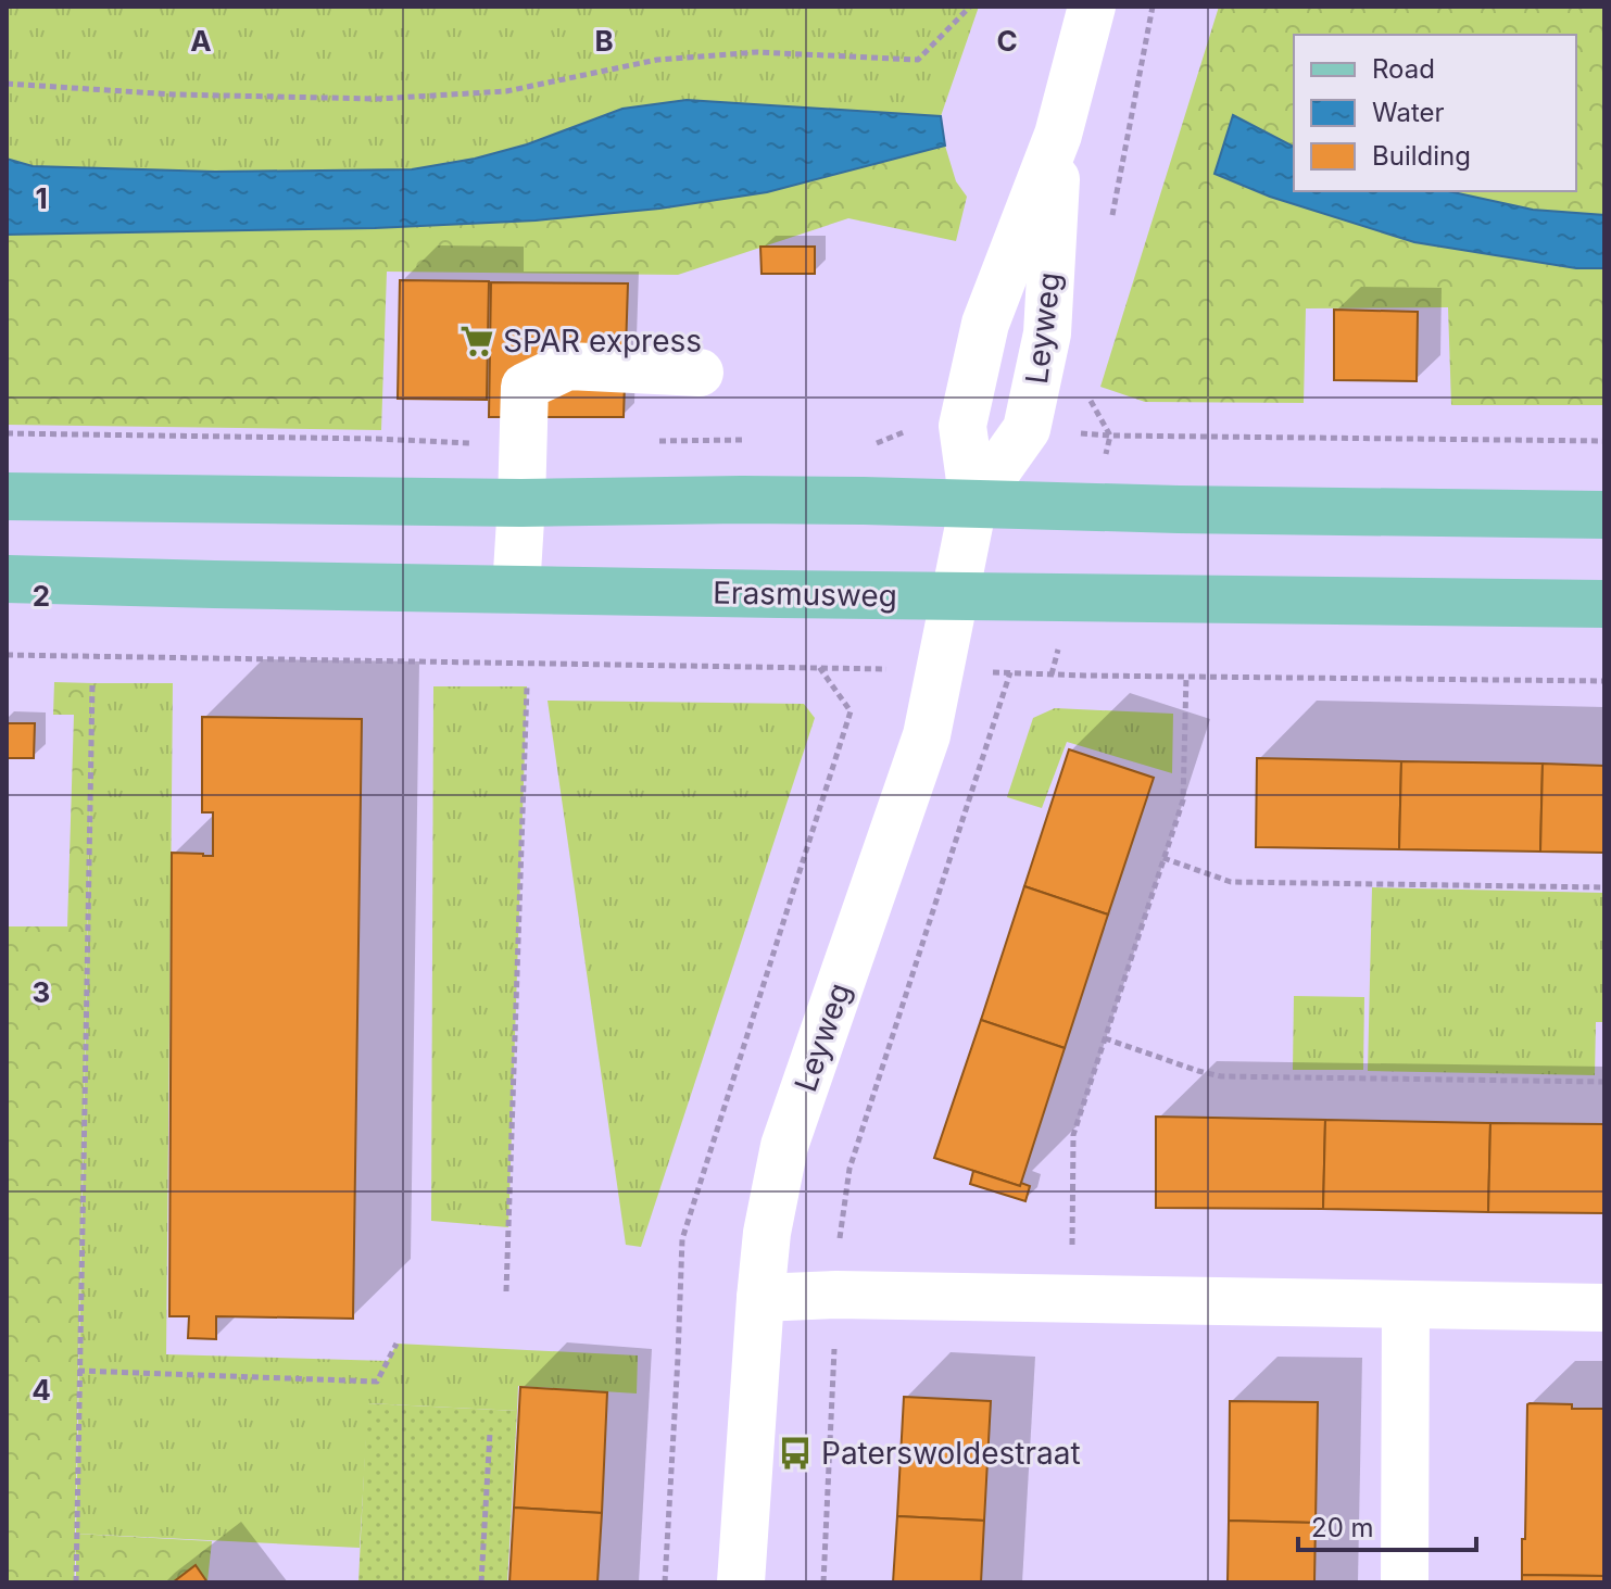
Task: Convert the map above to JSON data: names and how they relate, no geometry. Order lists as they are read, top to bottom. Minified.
{"streets":{"main road":["Erasmusweg"],"street":["Leyweg"]},"crossings":[["Leyweg","Erasmusweg"]],"places":{"supermarket":["SPAR express"],"bus stop":["Paterswoldestraat"]},"legend":["Road","Water","Building"],"scale_bar":"20 m","grid":{"columns":["A","B","C"],"rows":["1","2","3","4"]}}
